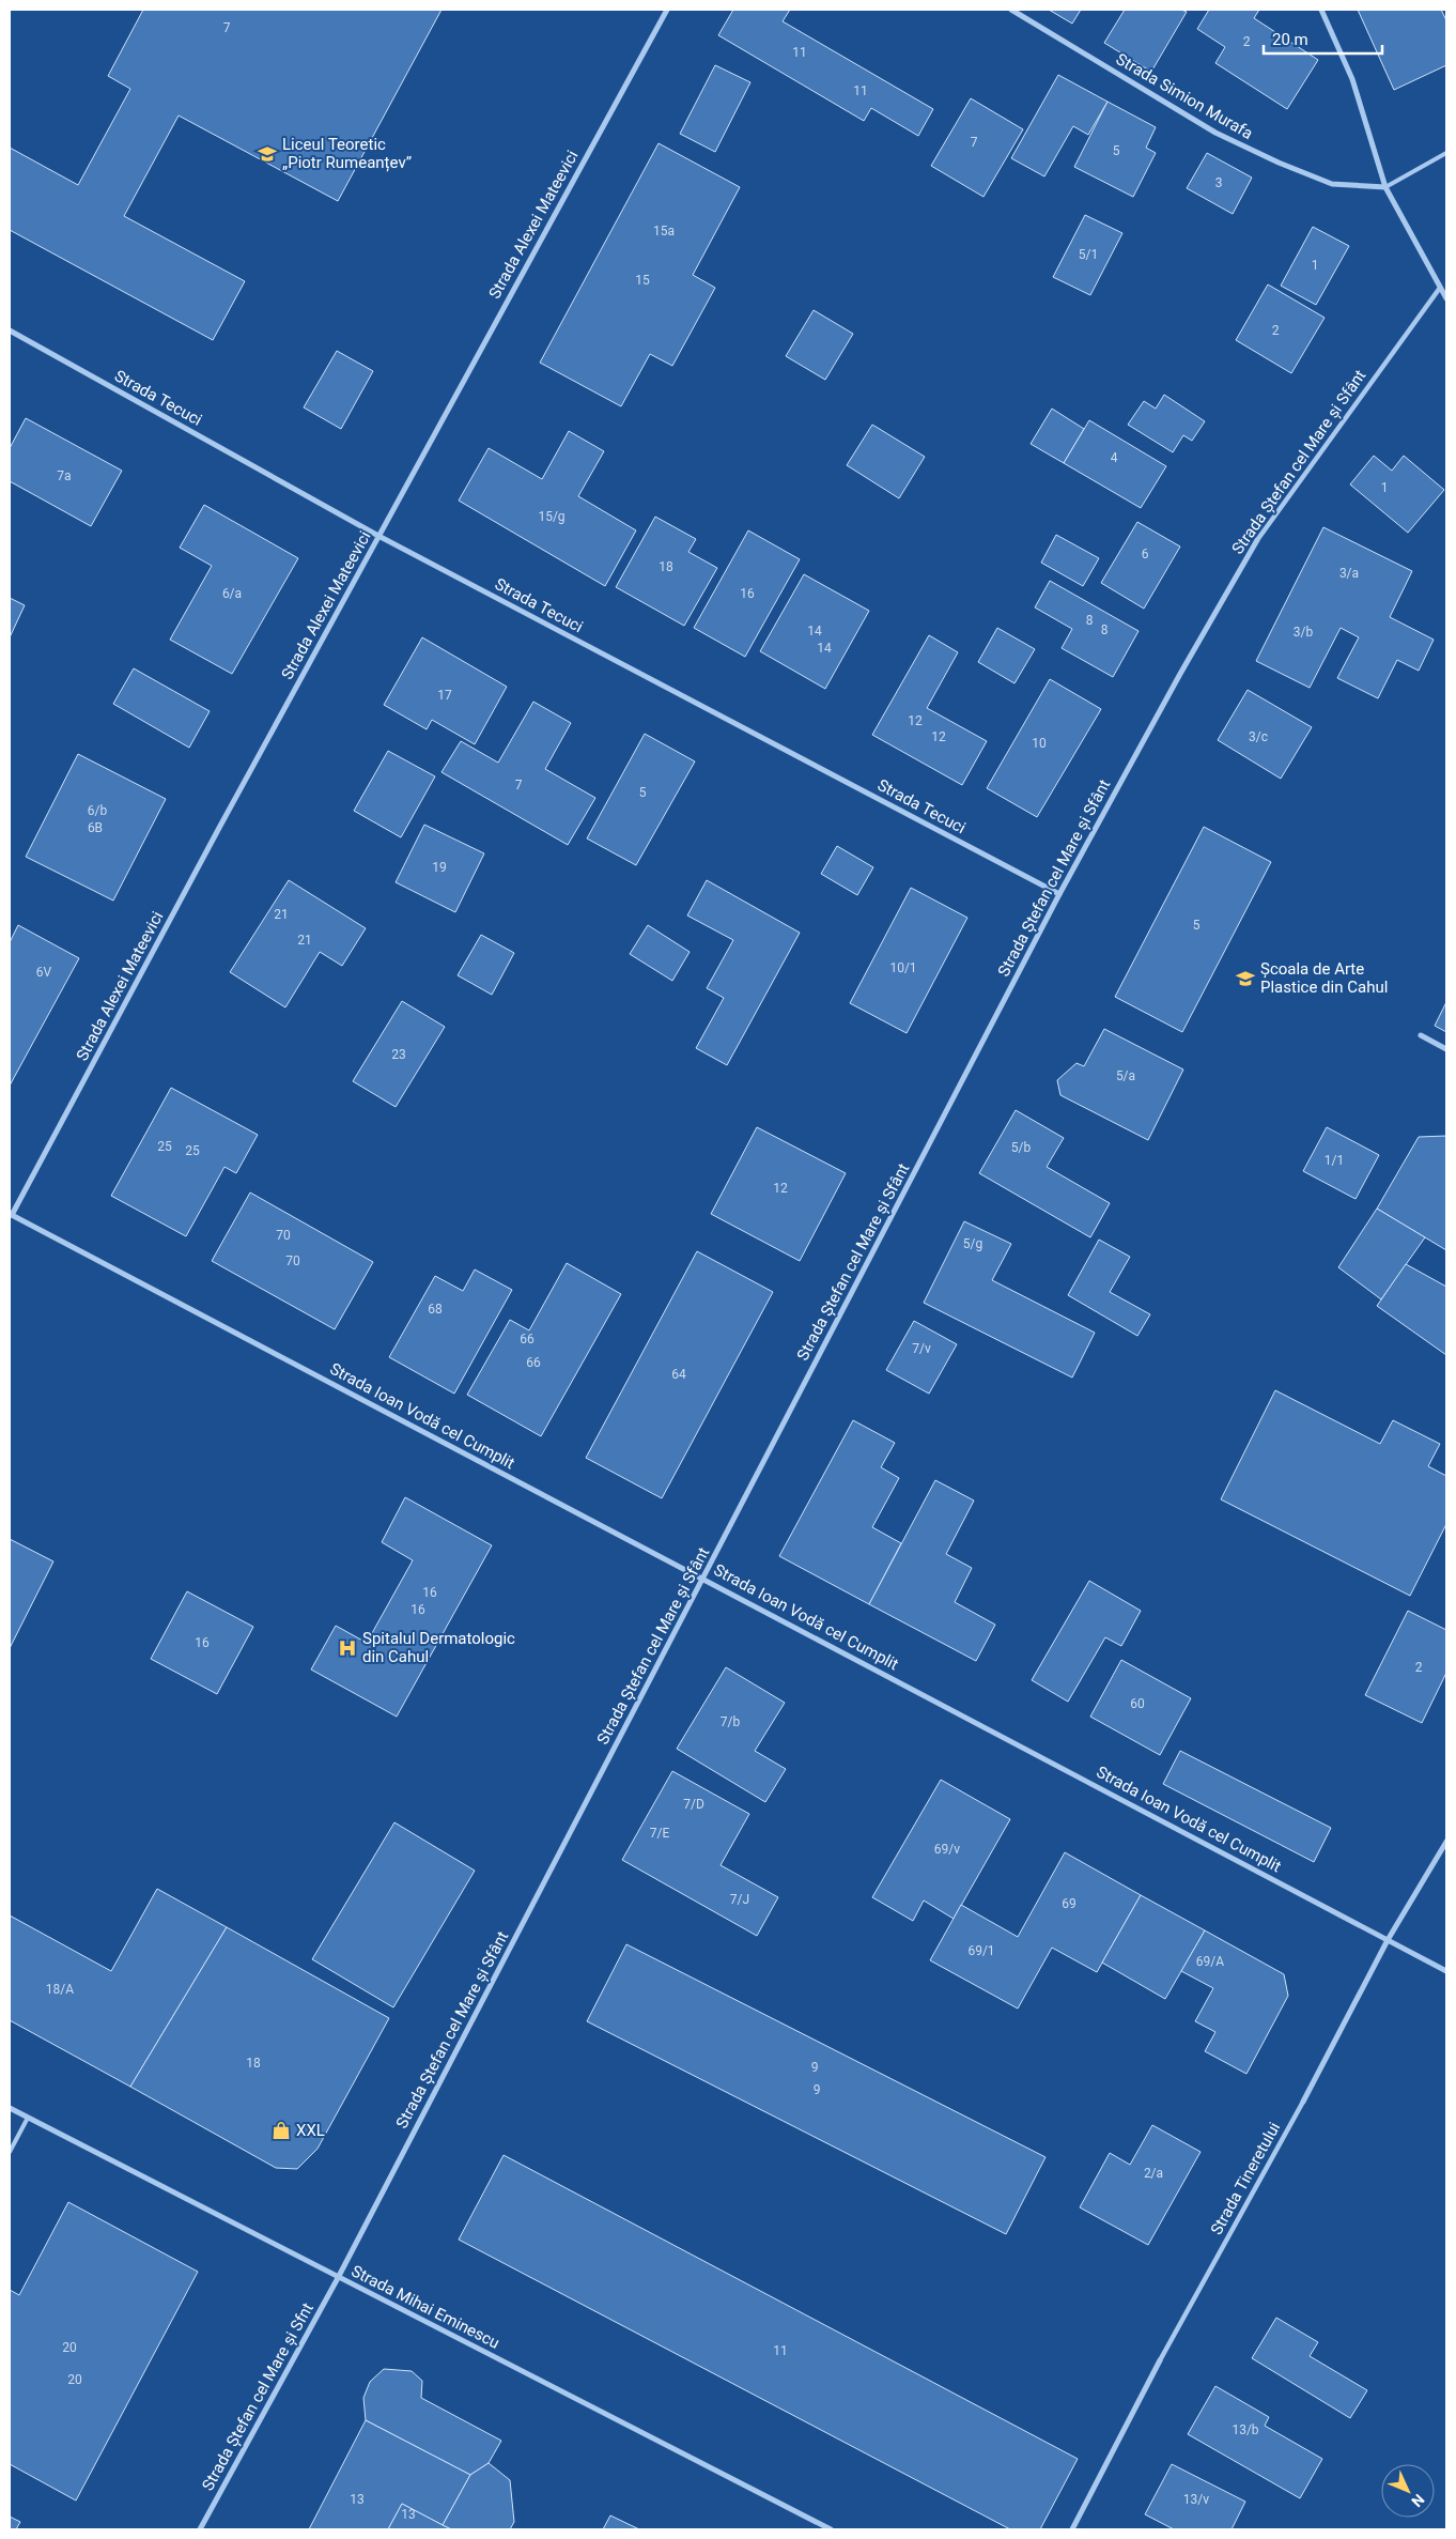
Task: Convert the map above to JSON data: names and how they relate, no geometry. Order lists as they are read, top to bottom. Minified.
{"streets":{"street":["Strada Simion Murafa","Strada Alexei Mateevici","Strada Tecuci","Strada Ștefan cel Mare și Sfânt","Strada Ioan Vodă cel Cumplit","Strada Tineretului","Strada Mihai Eminescu","Strada Ștefan cel Mare și Sfnt"]},"crossings":[["Strada Alexei Mateevici","Strada Tecuci"],["Strada Alexei Mateevici","Strada Ioan Vodă cel Cumplit"],["Strada Tecuci","Strada Ștefan cel Mare și Sfânt"],["Strada Ștefan cel Mare și Sfânt","Strada Ioan Vodă cel Cumplit"],["Strada Ștefan cel Mare și Sfânt","Strada Mihai Eminescu"],["Strada Ștefan cel Mare și Sfânt","Strada Ștefan cel Mare și Sfnt"],["Strada Ioan Vodă cel Cumplit","Strada Tineretului"],["Strada Mihai Eminescu","Strada Ștefan cel Mare și Sfnt"]],"places":{"school or university":["Liceul Teoretic „Piotr Rumeanțev”","Școala de Arte Plastice din Cahul"],"hospital":["Spitalul Dermatologic din Cahul"],"shop":["XXL"]},"house_numbers":["7","2","11","11","7","5","3","15a","5/1","1","15","2","4","7a","1","15/g","6","18","3/a","6/a","16","8","8","14","3/b","14","17","12","12","3/c","10","7","5","6/b","6B","19","21","5","21","10/1","6V","23","5/a","25","5/b","25","1/1","12","70","5/g","70","68","66","7/v","66","64","16","16","16","2","60","7/b","7/D","7/E","69/v","7/J","69","69/1","69/A","18/A","18","9","9","2/a","20","11","20","13/b","13","13/v","13"],"scale_bar":"20 m","north":"bottom right"}
